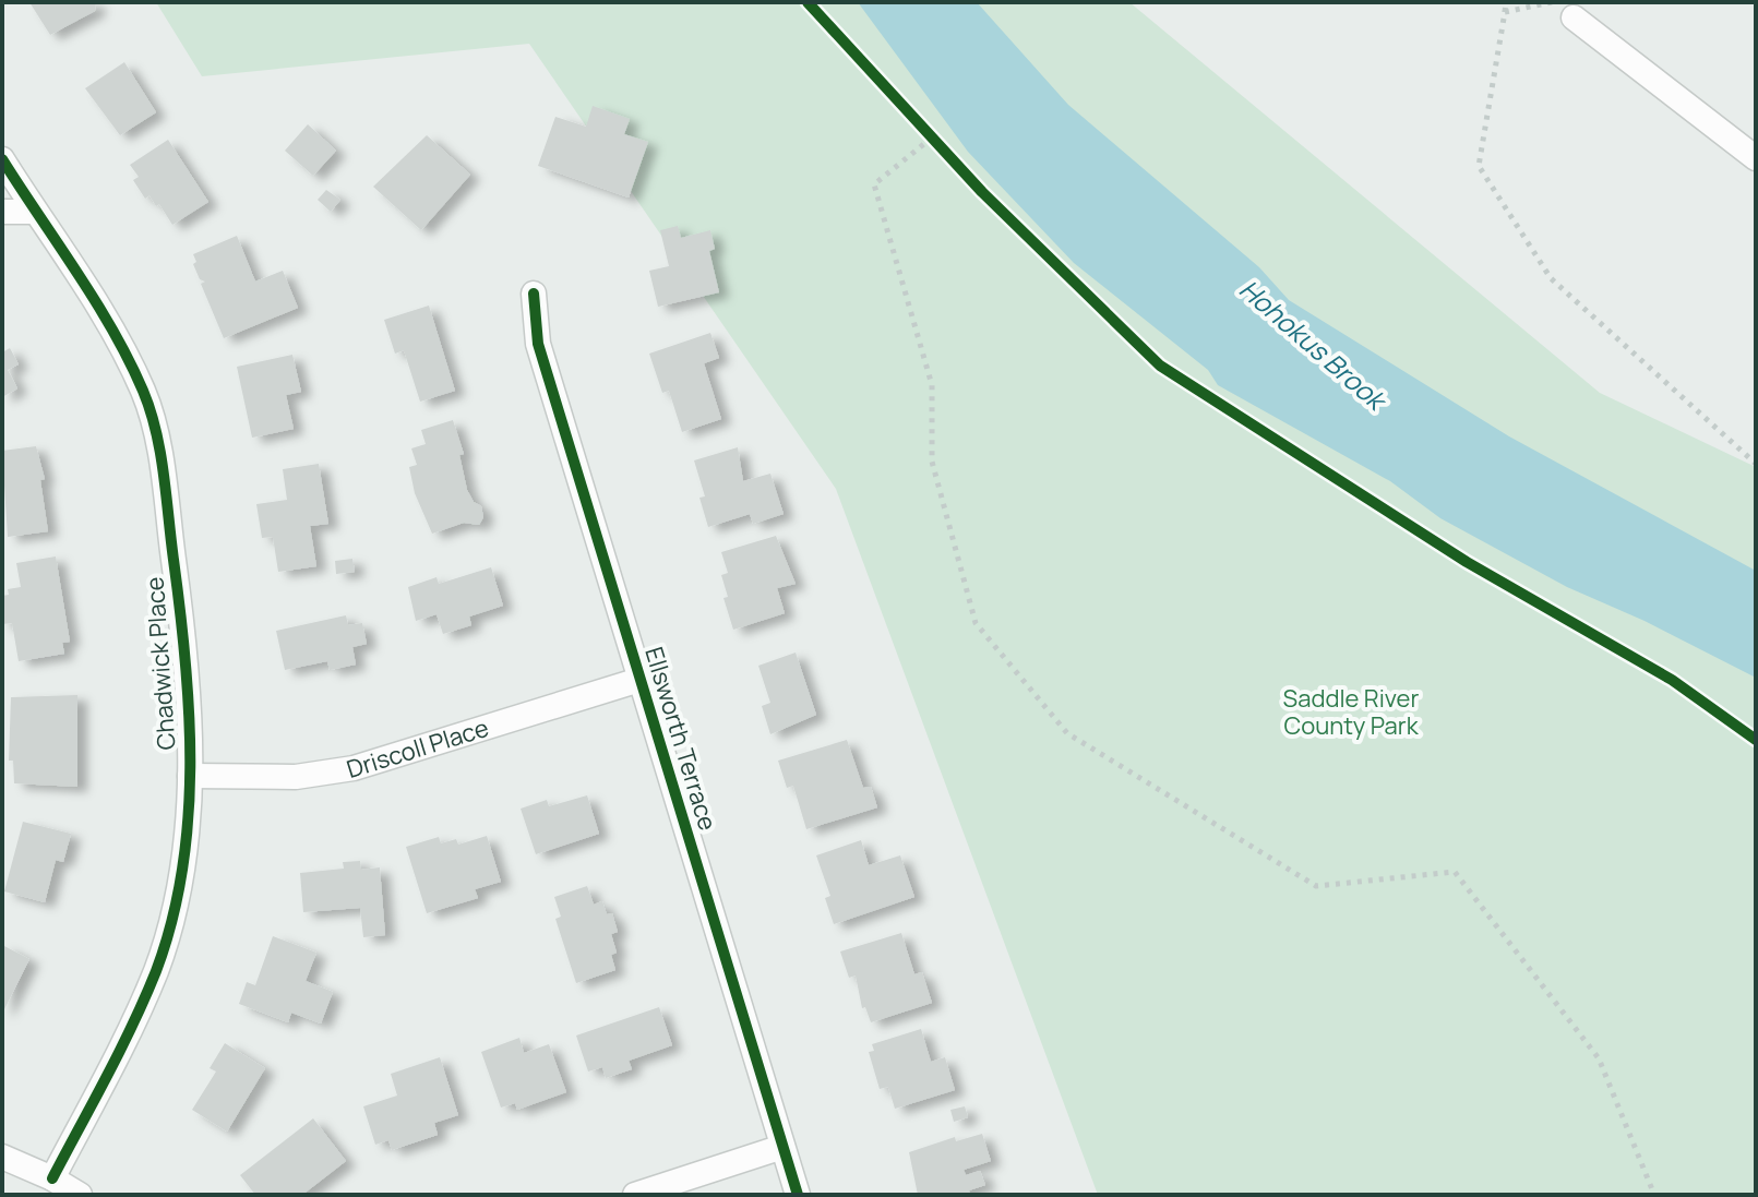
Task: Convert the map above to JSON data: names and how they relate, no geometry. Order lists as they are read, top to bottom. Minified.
{"streets":{"street":["Chadwick Place","Ellsworth Terrace","Driscoll Place"]},"crossings":[["Chadwick Place","Driscoll Place"],["Ellsworth Terrace","Driscoll Place"]],"water":["Hohokus Brook"],"parks":["Saddle River County Park"]}
